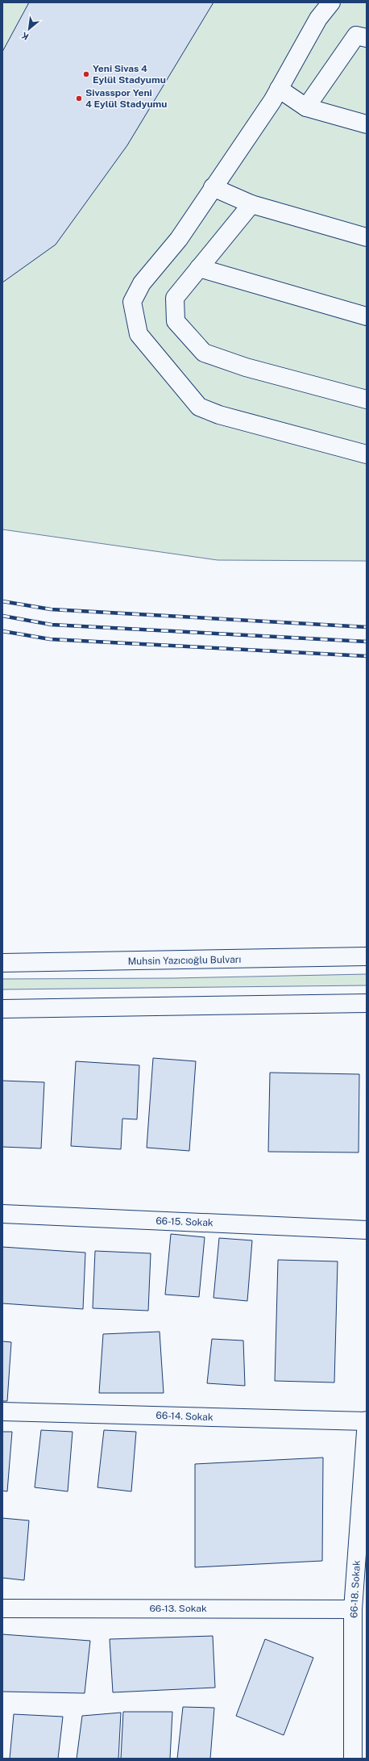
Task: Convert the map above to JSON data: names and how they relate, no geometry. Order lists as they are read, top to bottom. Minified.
{"streets":{"street":["Muhsin Yazıcıoğlu Bulvarı","66-15. Sokak","66-14. Sokak","66-18. Sokak","66-13. Sokak"]},"crossings":[["66-14. Sokak","66-18. Sokak"],["66-18. Sokak","66-13. Sokak"]],"places":["Yeni Sivas 4 Eylül Stadyumu","Sivasspor Yeni 4 Eylül Stadyumu"],"north":"bottom left"}
